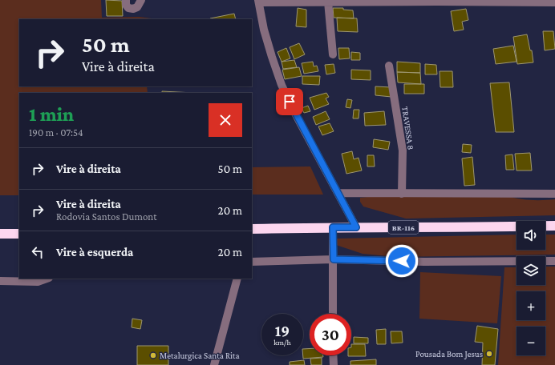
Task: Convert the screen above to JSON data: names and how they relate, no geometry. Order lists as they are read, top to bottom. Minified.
{"streets":{"highway":["BR-116"],"street":["TRAVESSA 8"]},"places":["Pousada Bom Jesus","Metalurgica Santa Rita"],"page":{"turn":["50 m","Vire à direita"],"heading":["1 min","190 m · 07:54"],"list":[{"name":"Vire à direita","value":"50 m"},{"name":"Vire à direita","note":"Rodovia Santos Dumont","value":"20 m"},{"name":"Vire à esquerda","value":"20 m"}],"map_buttons":["+","−"],"speed":"19 km/h","limit":"30"}}
